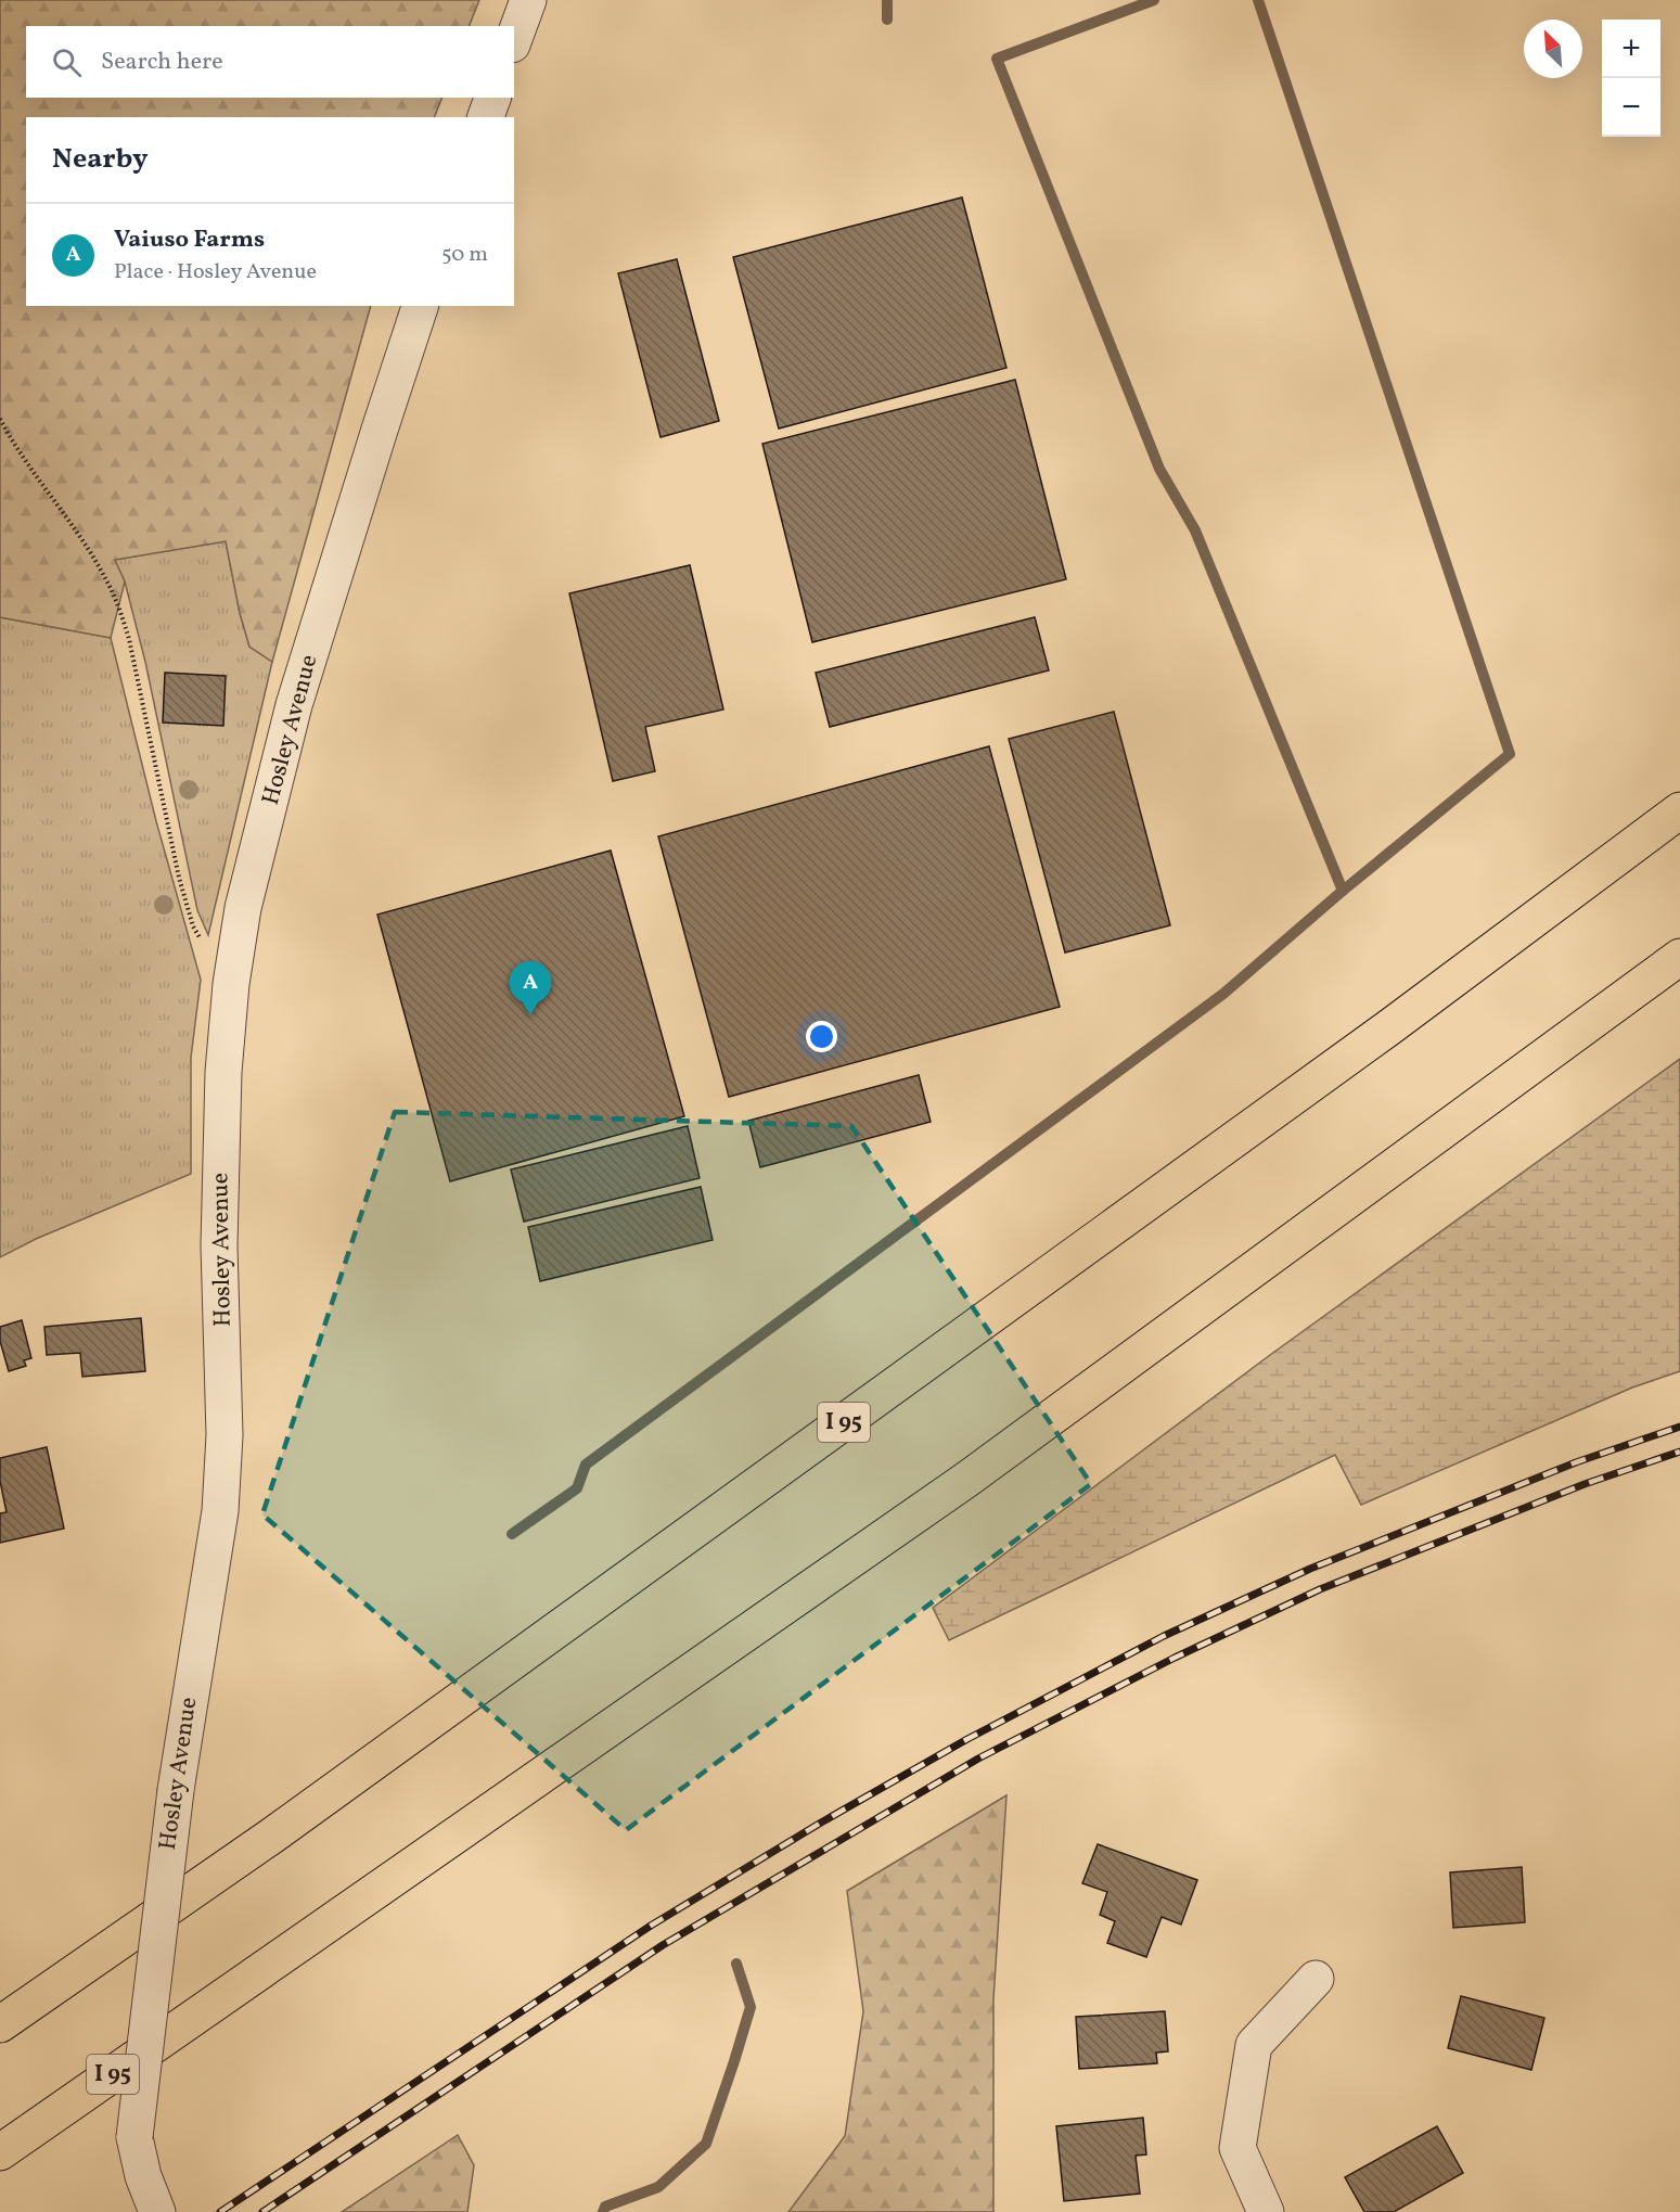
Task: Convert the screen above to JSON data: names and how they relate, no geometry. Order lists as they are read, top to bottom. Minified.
{"streets":{"highway":["I 95"],"street":["Hosley Avenue"]},"north":"top left","page":{"map_buttons":["+","−"],"search":"Search here","heading":"Nearby","list":[{"mark":"A","name":"Vaiuso Farms","note":"Place · Hosley Avenue","value":"50 m"}],"pins":"A"}}
